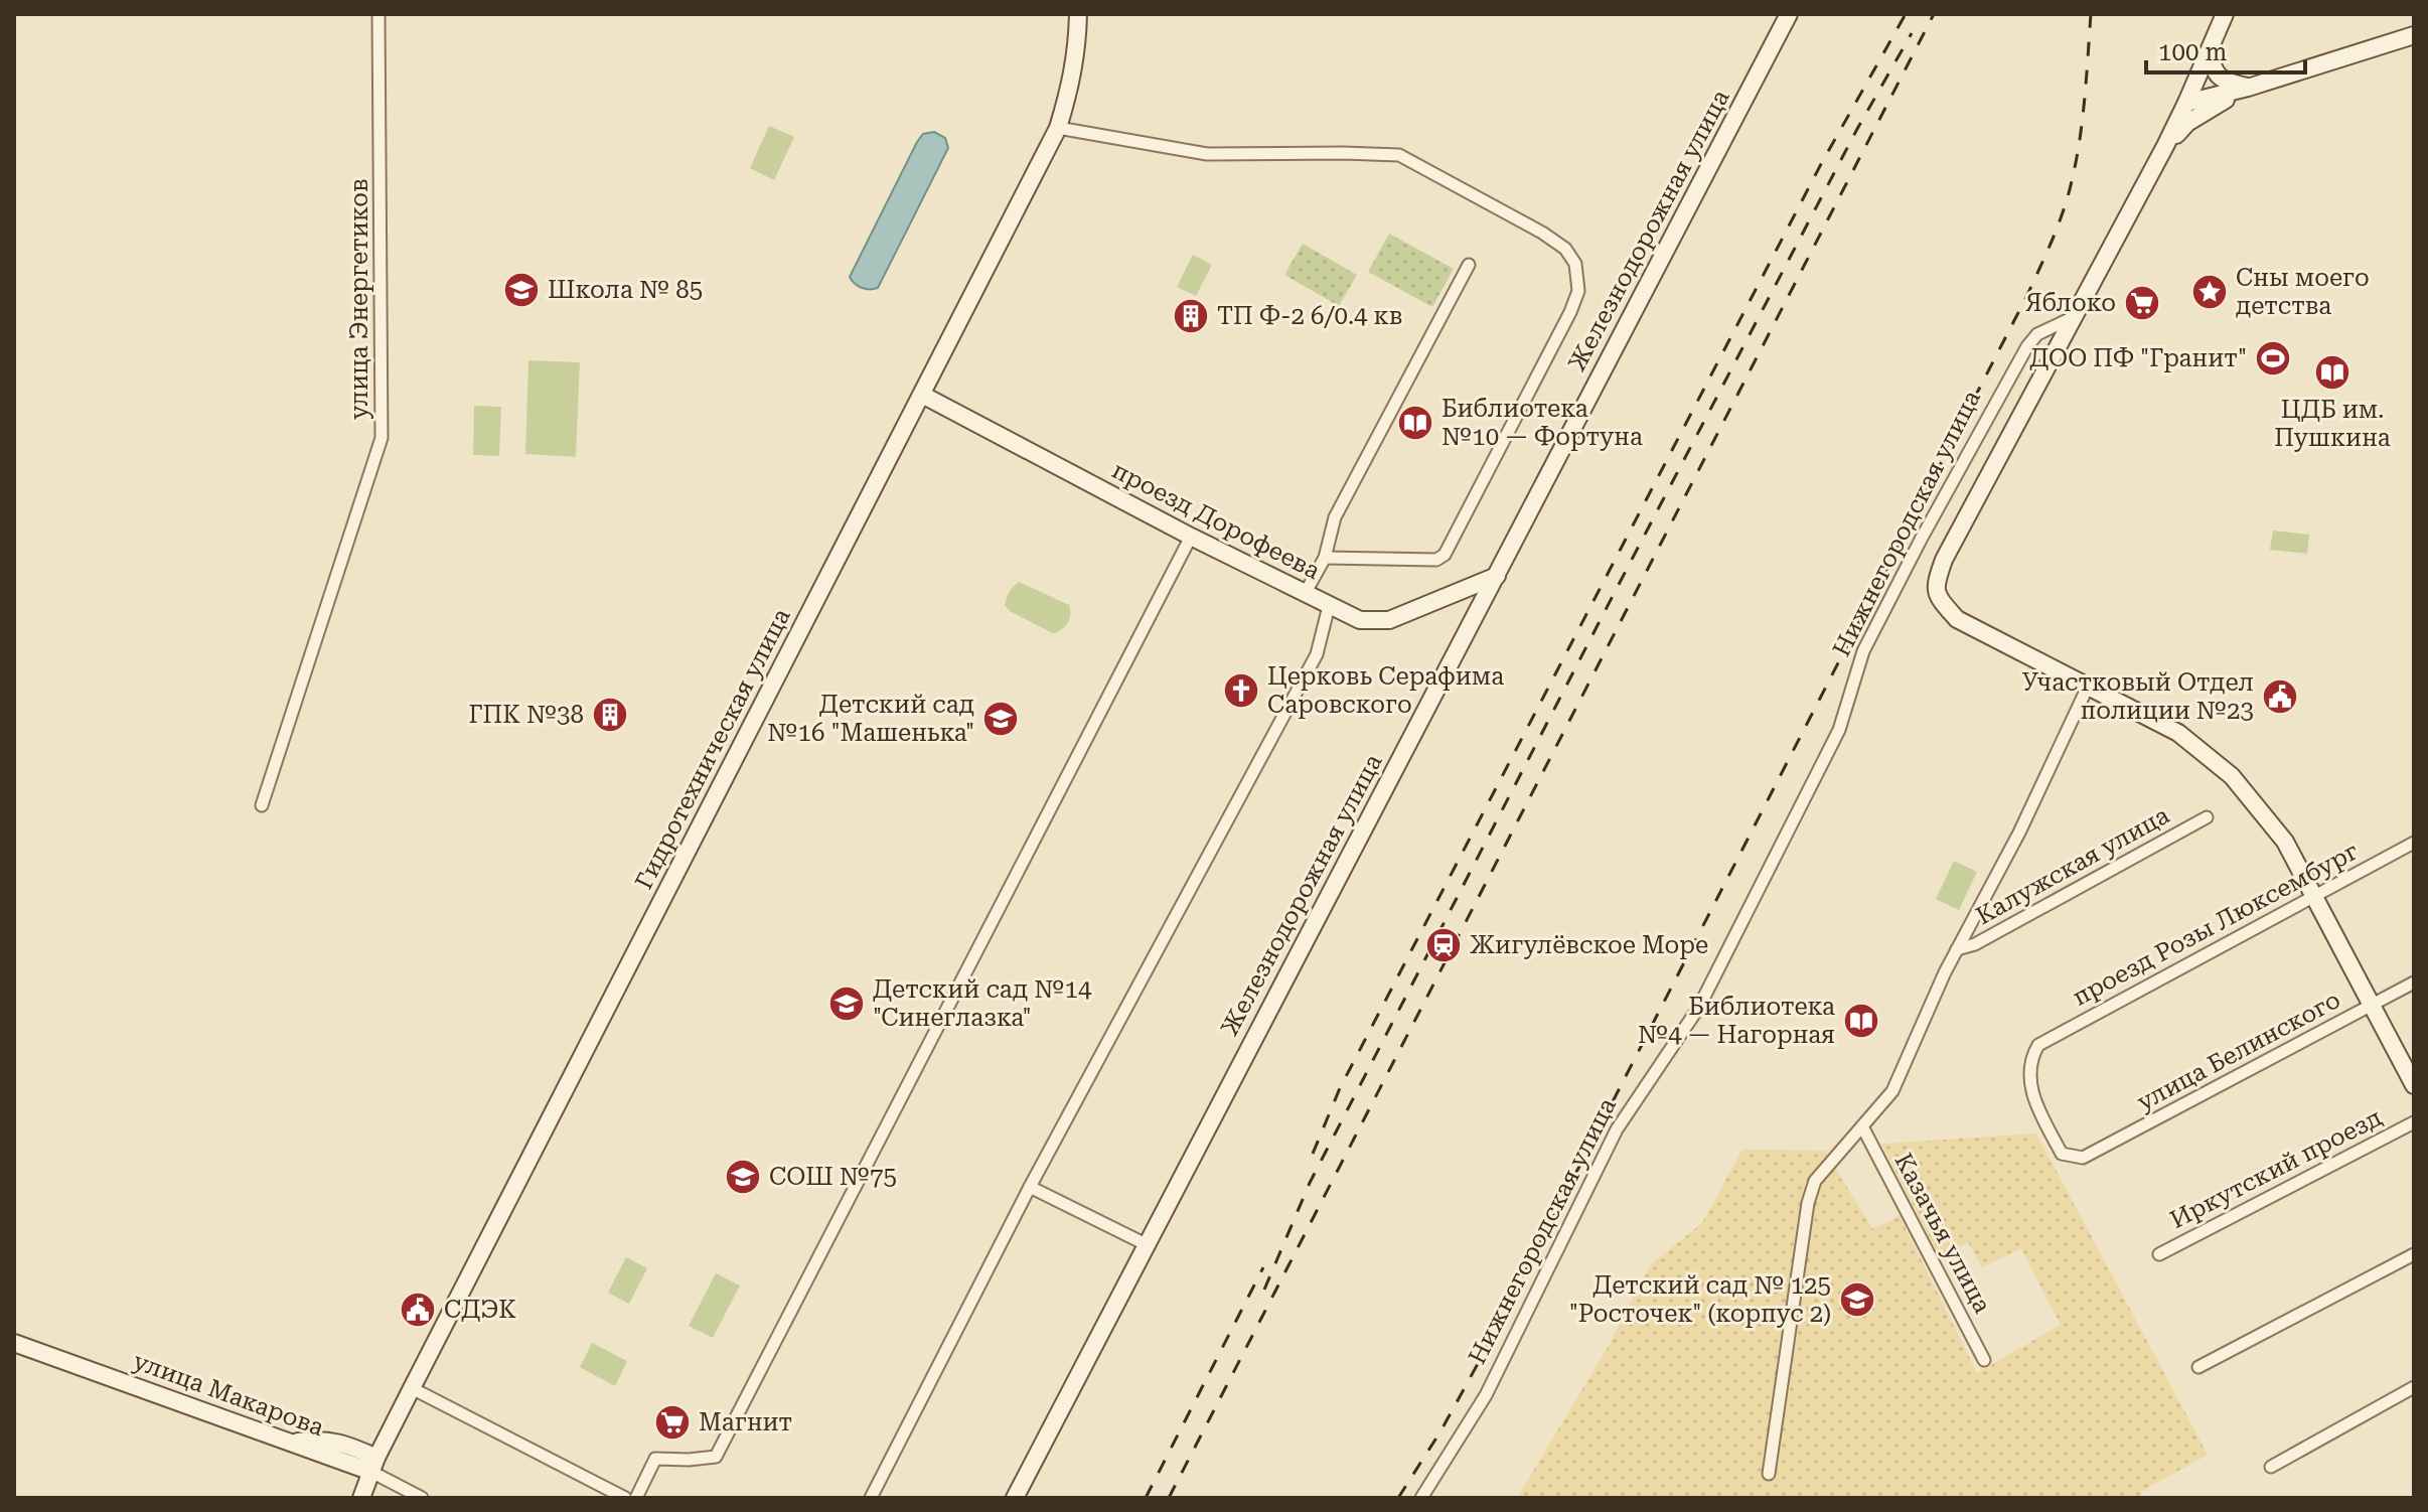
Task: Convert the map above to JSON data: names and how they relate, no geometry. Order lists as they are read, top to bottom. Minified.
{"streets":{"main road":["Железнодорожная улица","проезд Дорофеева","Гидротехническая улица","улица Макарова"],"street":["улица Энергетиков","Нижнегородская улица","Калужская улица","проезд Розы Люксембург","улица Белинского","Иркутский проезд","Казачья улица"]},"crossings":[["Железнодорожная улица","проезд Дорофеева"],["проезд Дорофеева","Гидротехническая улица"],["Гидротехническая улица","улица Макарова"],["проезд Розы Люксембург","улица Белинского"]],"places":{"school or university":["Школа № 85","Детский сад №16 \"Машенька\"","Детский сад №14 \"Синеглазка\"","СОШ №75","Детский сад № 125 \"Росточек\" (корпус 2)"],"place":["Сны моего детства"],"supermarket":["Яблоко","Магнит"],"building":["ТП Ф-2 6/0.4 кв","ГПК №38"],"sports":["ДОО ПФ \"Гранит\""],"library":["ЦДБ им. Пушкина","Библиотека №10 — Фортуна","Библиотека №4 — Нагорная"],"church":["Церковь Серафима Саровского"],"public building":["Участковый Отдел полиции №23","СДЭК"],"station":["Жигулёвское Море"]},"scale_bar":"100 m"}
